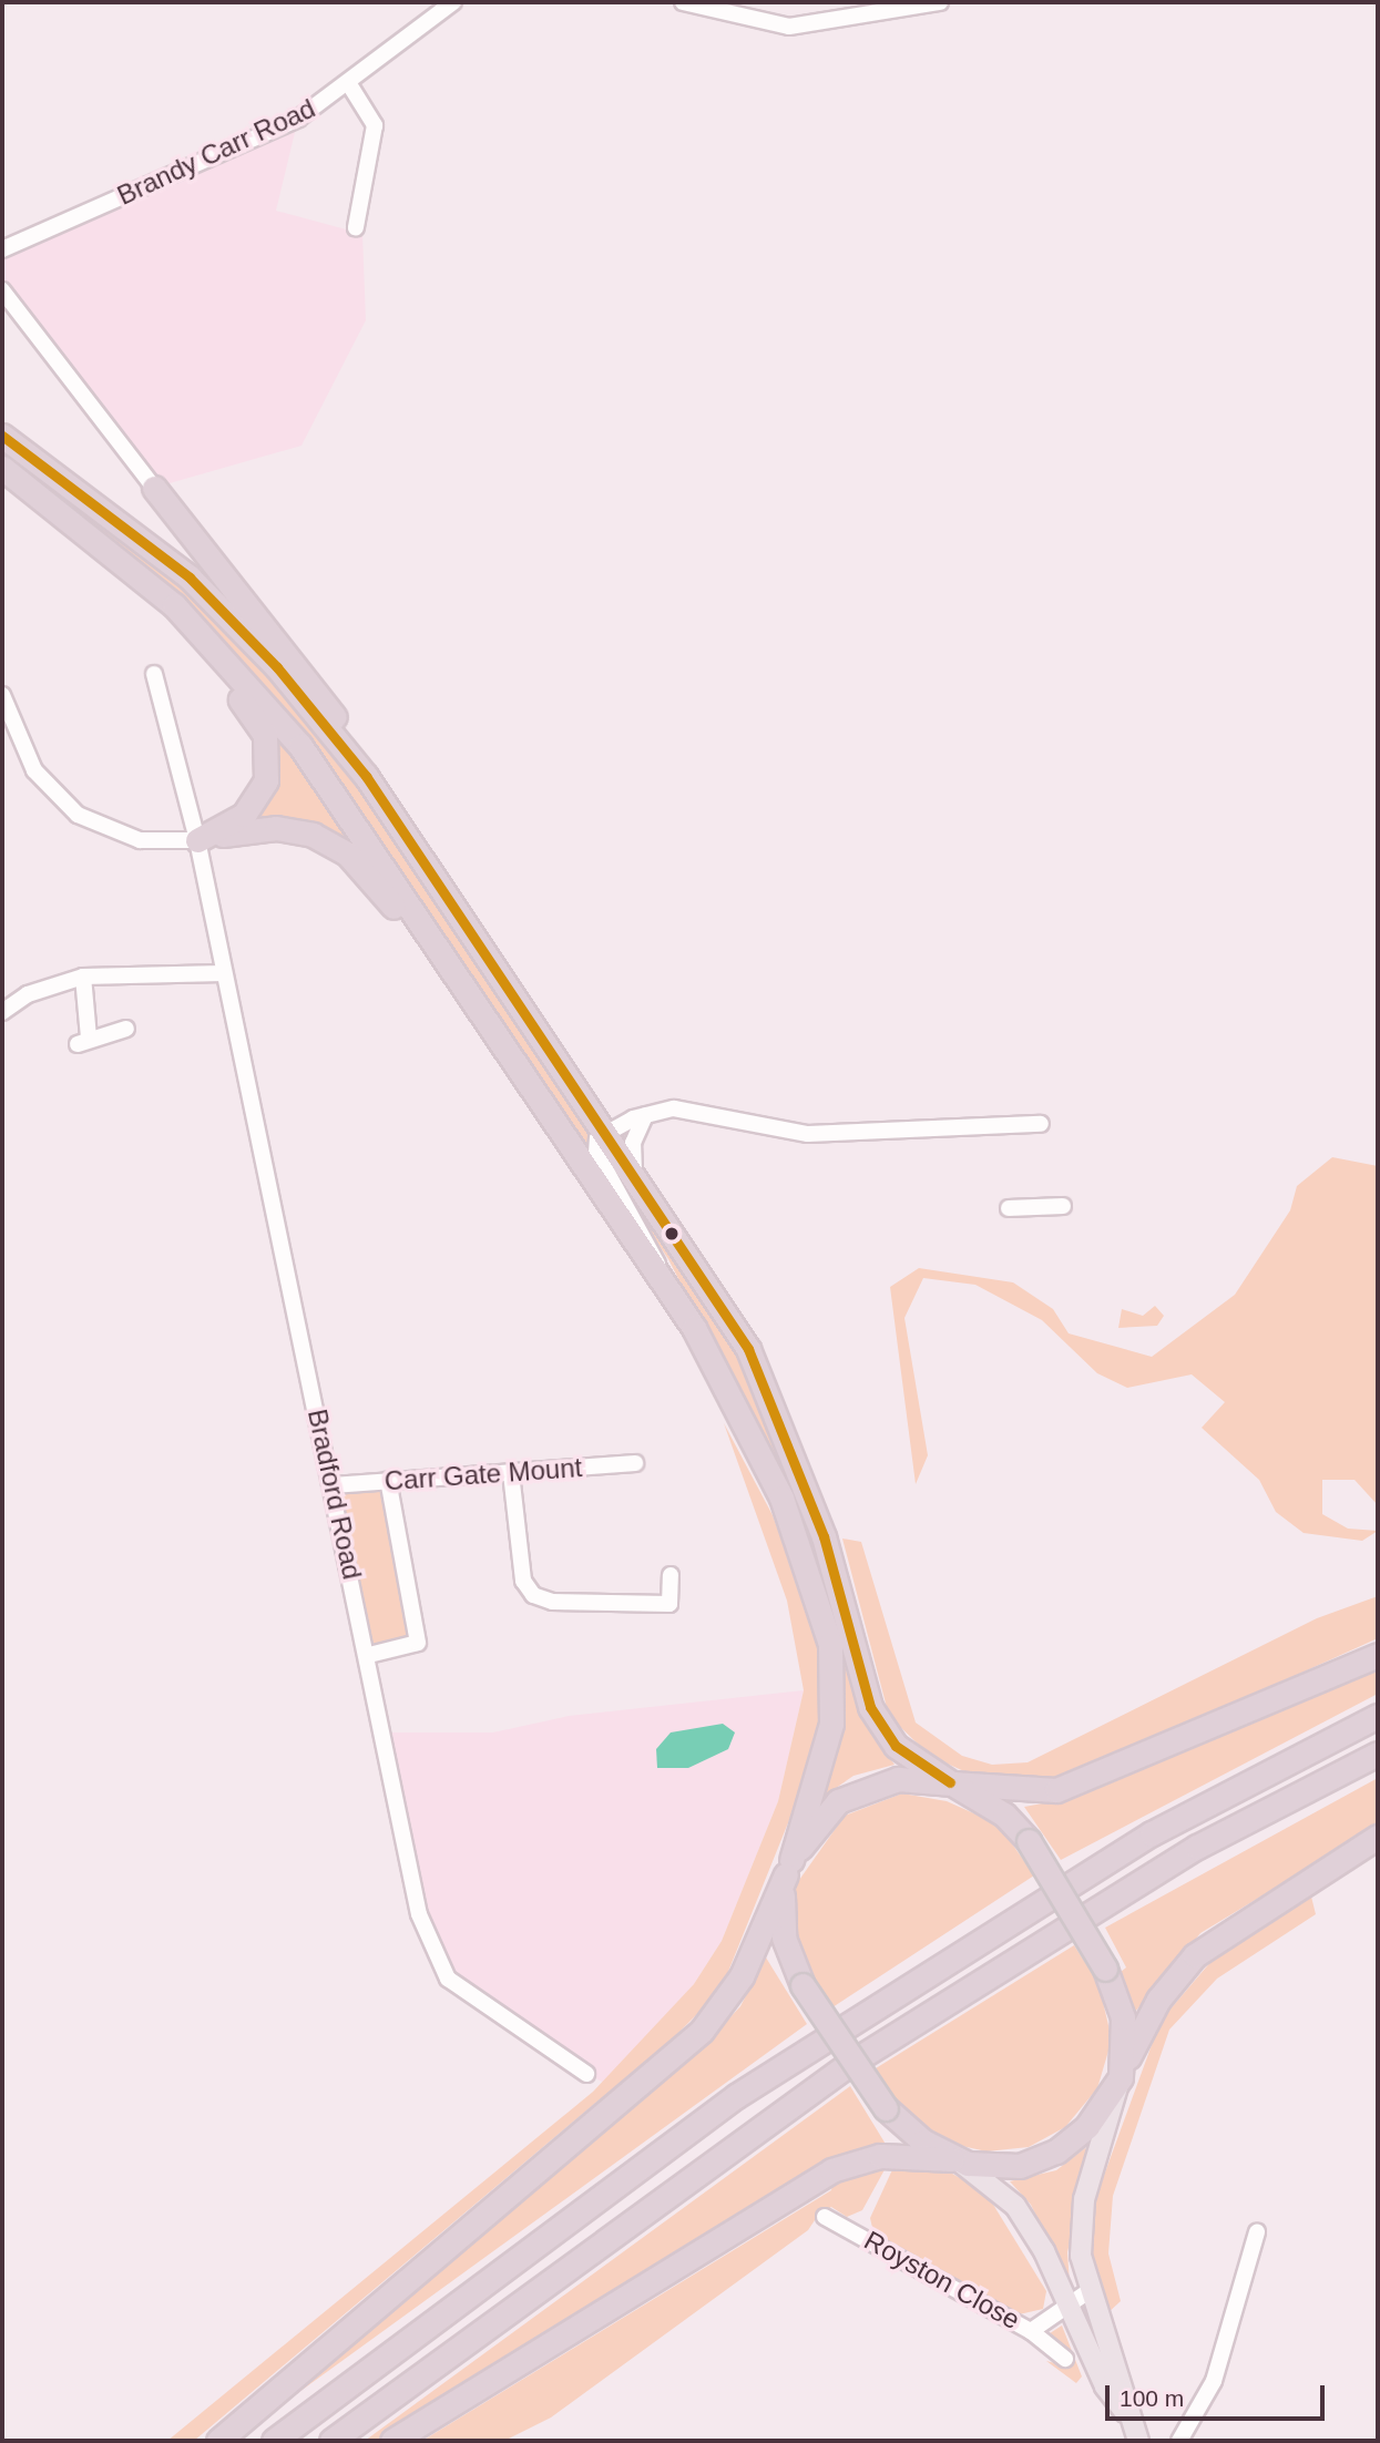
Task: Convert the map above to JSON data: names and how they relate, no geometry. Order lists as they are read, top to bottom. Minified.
{"streets":{"street":["Brandy Carr Road","Carr Gate Mount","Bradford Road","Royston Close"]},"crossings":[["Carr Gate Mount","Bradford Road"]],"scale_bar":"100 m"}
